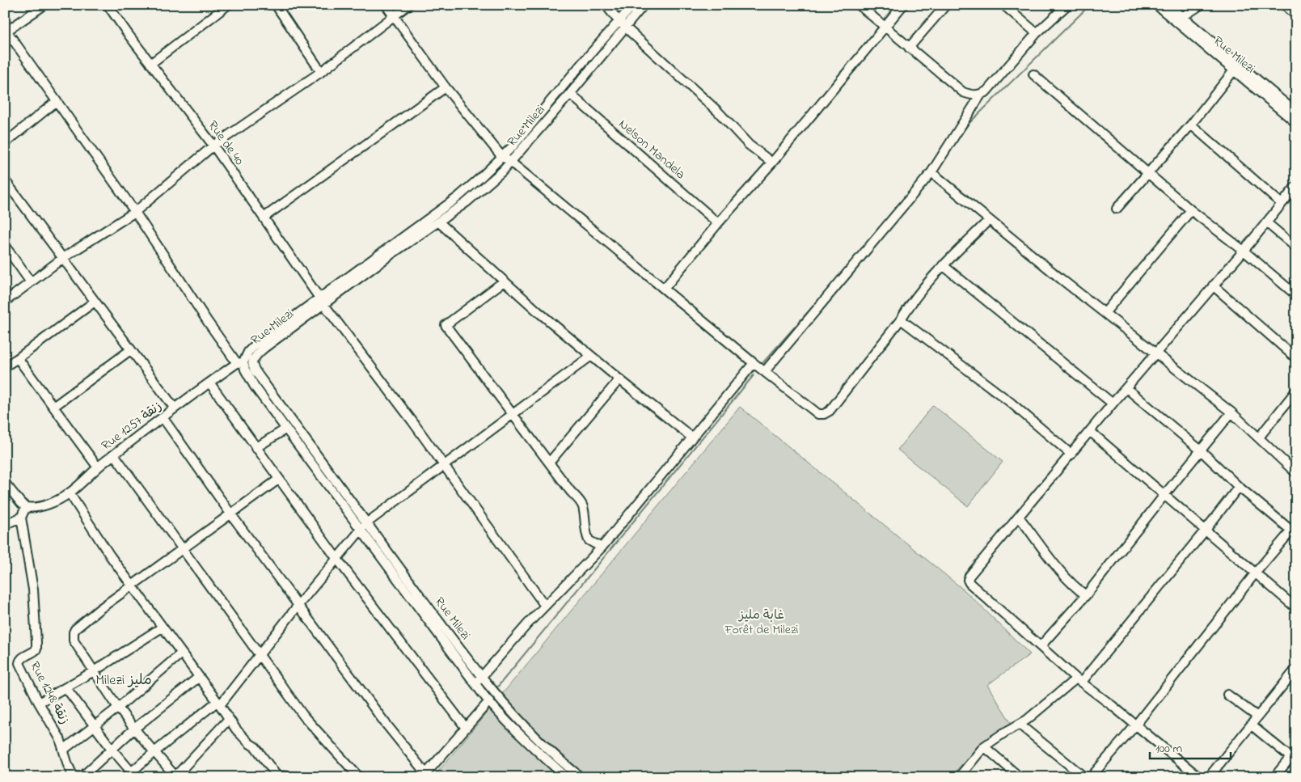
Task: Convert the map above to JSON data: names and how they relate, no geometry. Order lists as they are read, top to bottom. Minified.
{"streets":{"street":["Rue Milezi","Rue de 40","Nelson Mandela","Rue 1257 زنقة","Rue 1248 زنقة"]},"crossings":[["Rue Milezi","Rue de 40"],["Rue Milezi","Nelson Mandela"],["Rue Milezi","Rue 1257 زنقة"]],"districts":["Milezi مليز"],"parks":["غابة مليز Forêt de Milezi"],"scale_bar":"100 m"}
